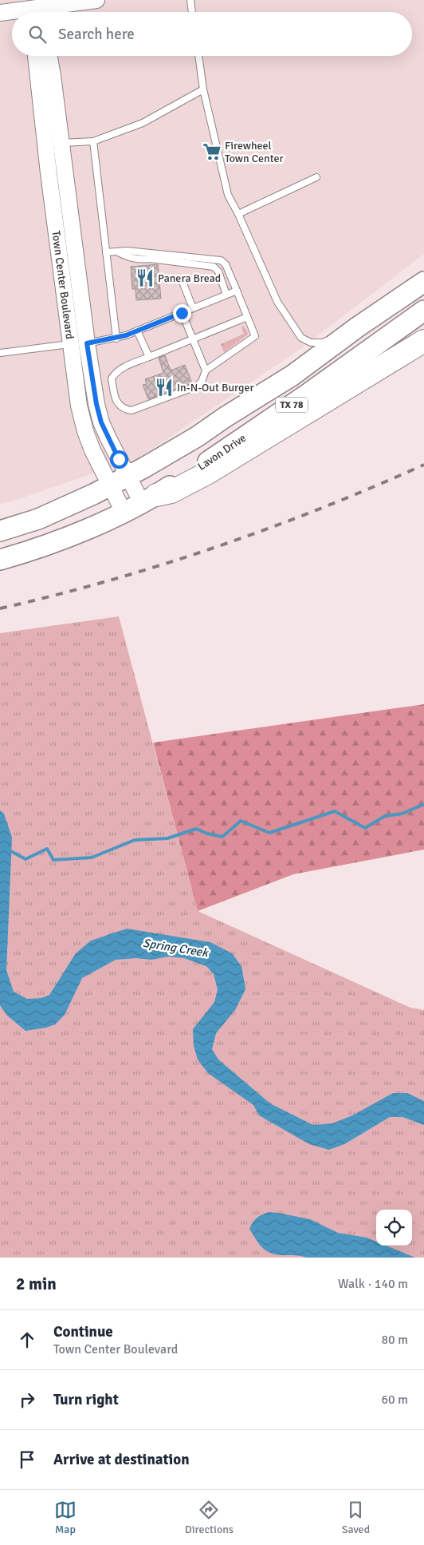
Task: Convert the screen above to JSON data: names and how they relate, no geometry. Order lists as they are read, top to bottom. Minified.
{"streets":{"main road":["TX 78","Lavon Drive"],"street":["Town Center Boulevard"]},"crossings":[["Town Center Boulevard","TX 78"],["Town Center Boulevard","Lavon Drive"]],"water":["Spring Creek"],"places":{"supermarket":["Firewheel Town Center"],"restaurant":["Panera Bread","In-N-Out Burger"]},"page":{"search":"Search here","heading":["2 min","Walk · 140 m"],"list":[["Continue","Town Center Boulevard","80 m"],["Turn right","60 m"],"Arrive at destination"],"nav":["Map","Directions","Saved"]}}
